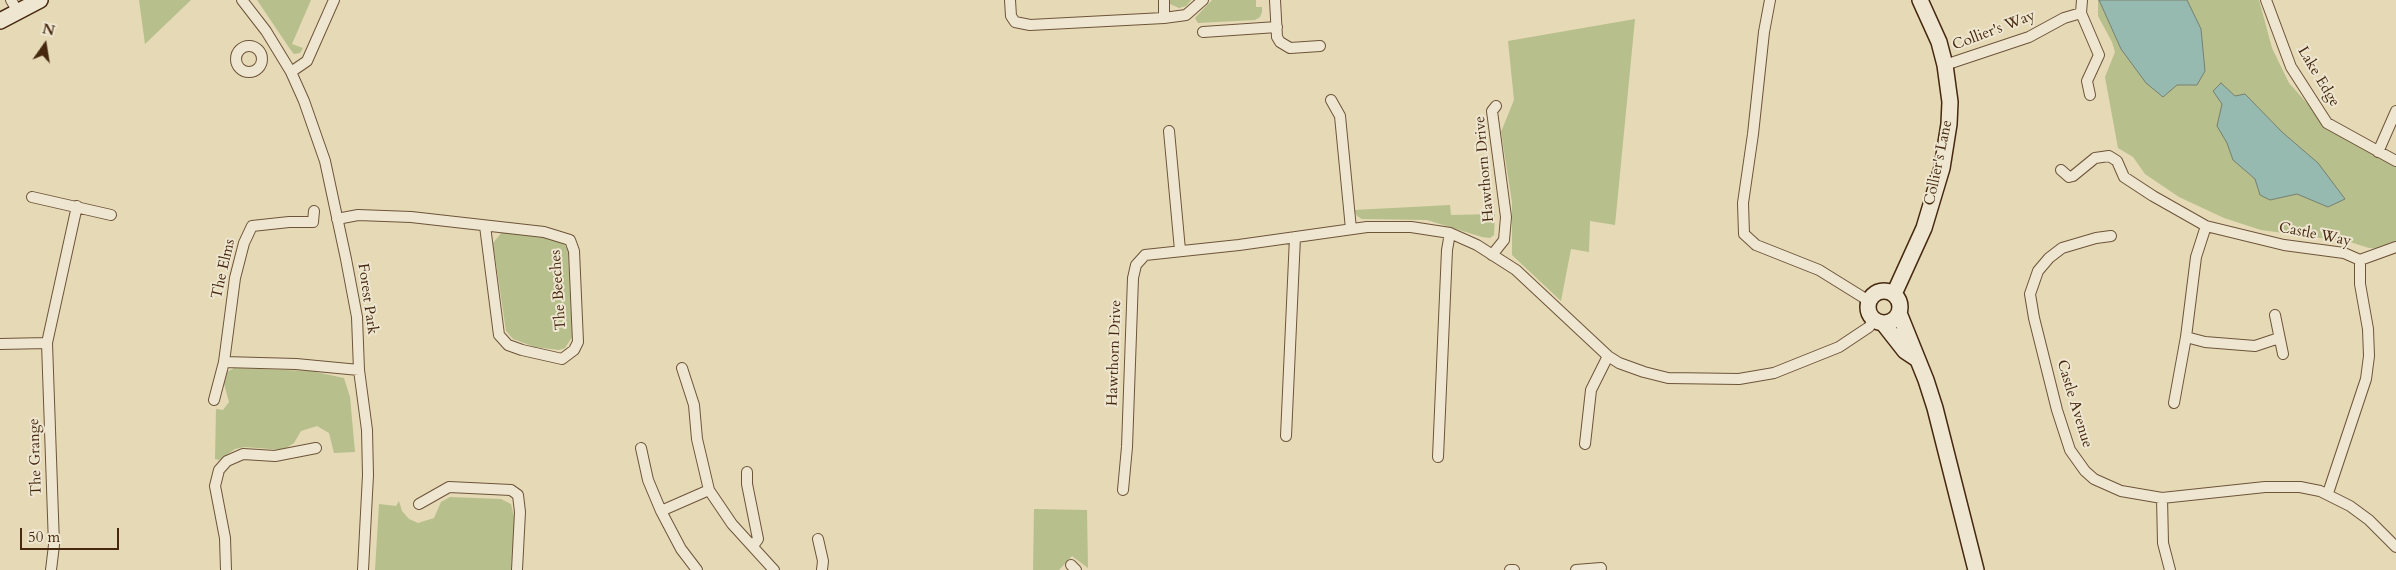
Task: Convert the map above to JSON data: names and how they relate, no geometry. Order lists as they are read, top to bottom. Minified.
{"streets":{"street":["Collier's Way","Lake Edge","Collier's Lane","Hawthorn Drive","Castle Way","The Elms","The Beeches","Forest Park","Castle Avenue","The Grange"]},"crossings":[["Collier's Way","Collier's Lane"],["Collier's Lane","Hawthorn Drive"],["Castle Way","Castle Avenue"],["The Beeches","Forest Park"]],"scale_bar":"50 m","north":"top"}
